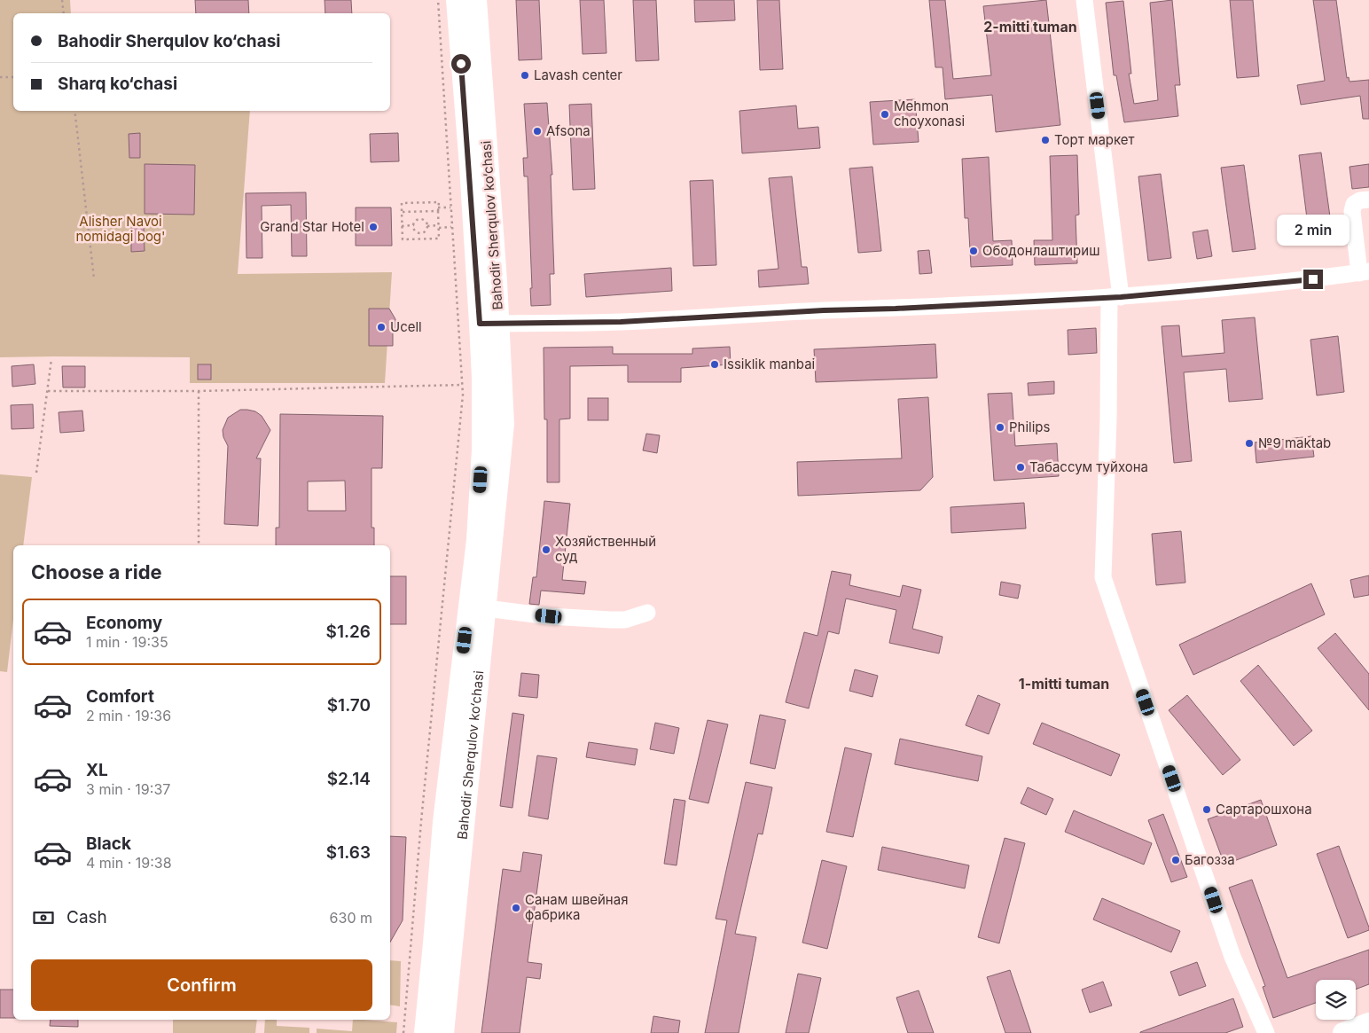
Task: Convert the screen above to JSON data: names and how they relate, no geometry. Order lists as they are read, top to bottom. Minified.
{"streets":{"main road":["Bahodir Sherqulov ko‘chasi"]},"districts":["2-mitti tuman","1-mitti tuman"],"parks":["Alisher Navoi nomidagi bog'"],"places":["Lavash center","Mehmon choyxonasi","Afsona","Торт маркет","Grand Star Hotel","Ободонлаштириш","Ucell","Issiklik manbai","Philips","№9 maktab","Табассум туйхона","Хозяйственный суд","Сартарошхона","Багозза","Санам швейная фабрика"],"page":{"banner":["Bahodir Sherqulov ko‘chasi","Sharq ko‘chasi"],"bubble":"2 min","heading":"Choose a ride","list":[{"name":"Economy","note":"1 min · 19:35","value":"$1.26"},{"name":"Comfort","note":"2 min · 19:36","value":"$1.70"},{"name":"XL","note":"3 min · 19:37","value":"$2.14"},{"name":"Black","note":"4 min · 19:38","value":"$1.63"}],"pay":["Cash","630 m"],"buttons":"Confirm"}}
